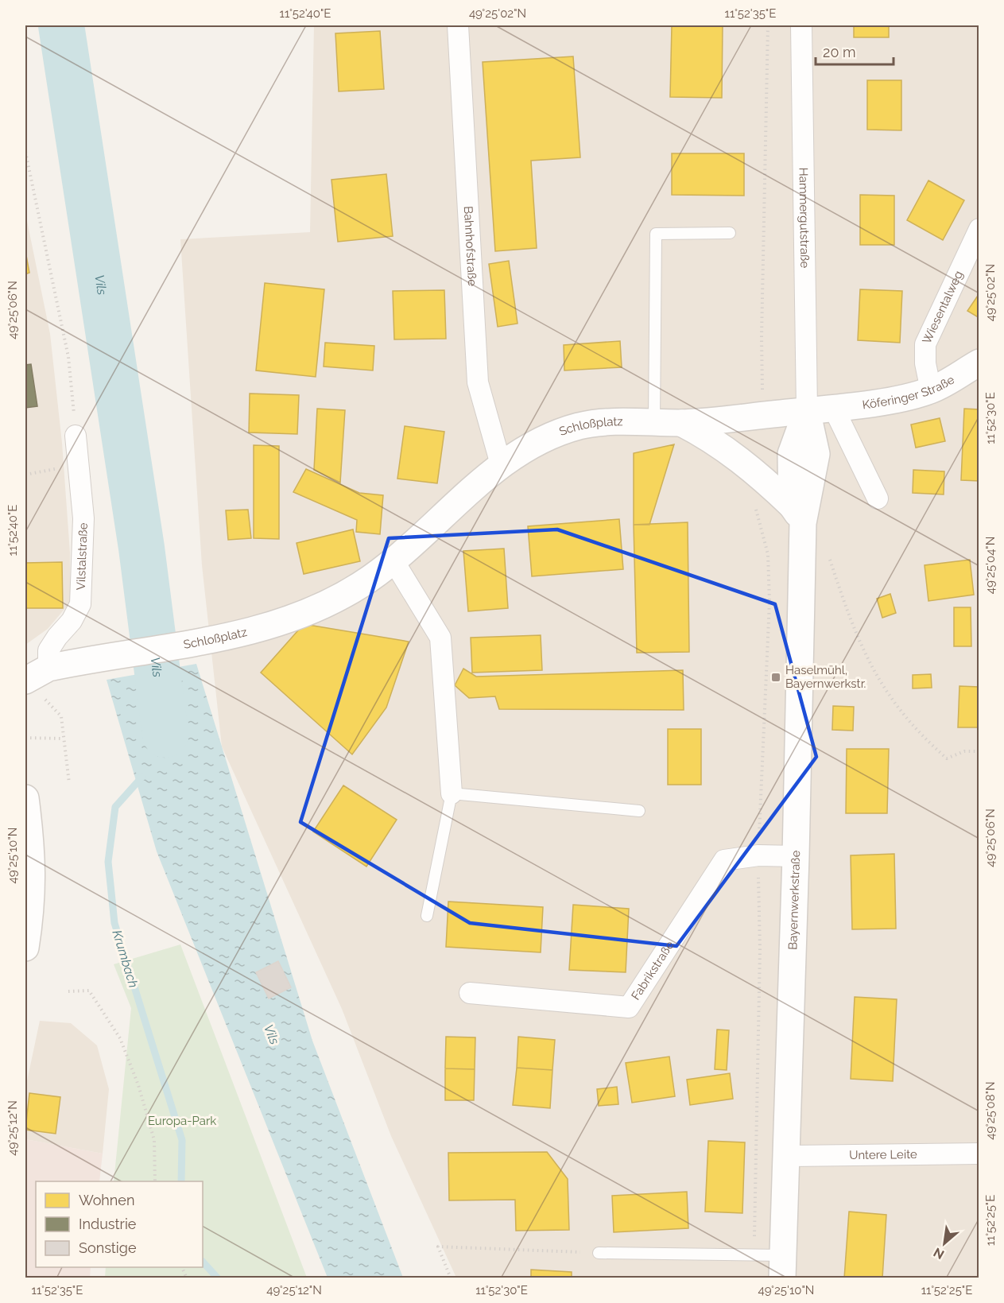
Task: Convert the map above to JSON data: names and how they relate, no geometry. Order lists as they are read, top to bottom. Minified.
{"streets":{"street":["Hammergutstraße","Bahnhofstraße","Wiesentalweg","Köferinger Straße","Schloßplatz","Vilstalstraße","Bayernwerkstraße","Fabrikstraße","Untere Leite"]},"crossings":[["Hammergutstraße","Schloßplatz"],["Hammergutstraße","Bayernwerkstraße"],["Bahnhofstraße","Schloßplatz"],["Wiesentalweg","Köferinger Straße"],["Köferinger Straße","Schloßplatz"],["Schloßplatz","Vilstalstraße"],["Schloßplatz","Bayernwerkstraße"],["Bayernwerkstraße","Fabrikstraße"],["Bayernwerkstraße","Untere Leite"]],"water":["Vils","Krumbach"],"parks":["Europa-Park"],"places":{"transit":["Haselmühl, Bayernwerkstr."]},"legend":["Wohnen","Industrie","Sonstige"],"scale_bar":"20 m","north":"bottom left","coordinates":["11°52'40\"E","49°25'02\"N","11°52'35\"E","49°25'06\"N","11°52'30\"E","49°25'04\"N","49°25'10\"N","49°25'08\"N","49°25'12\"N","11°52'25\"E"]}
